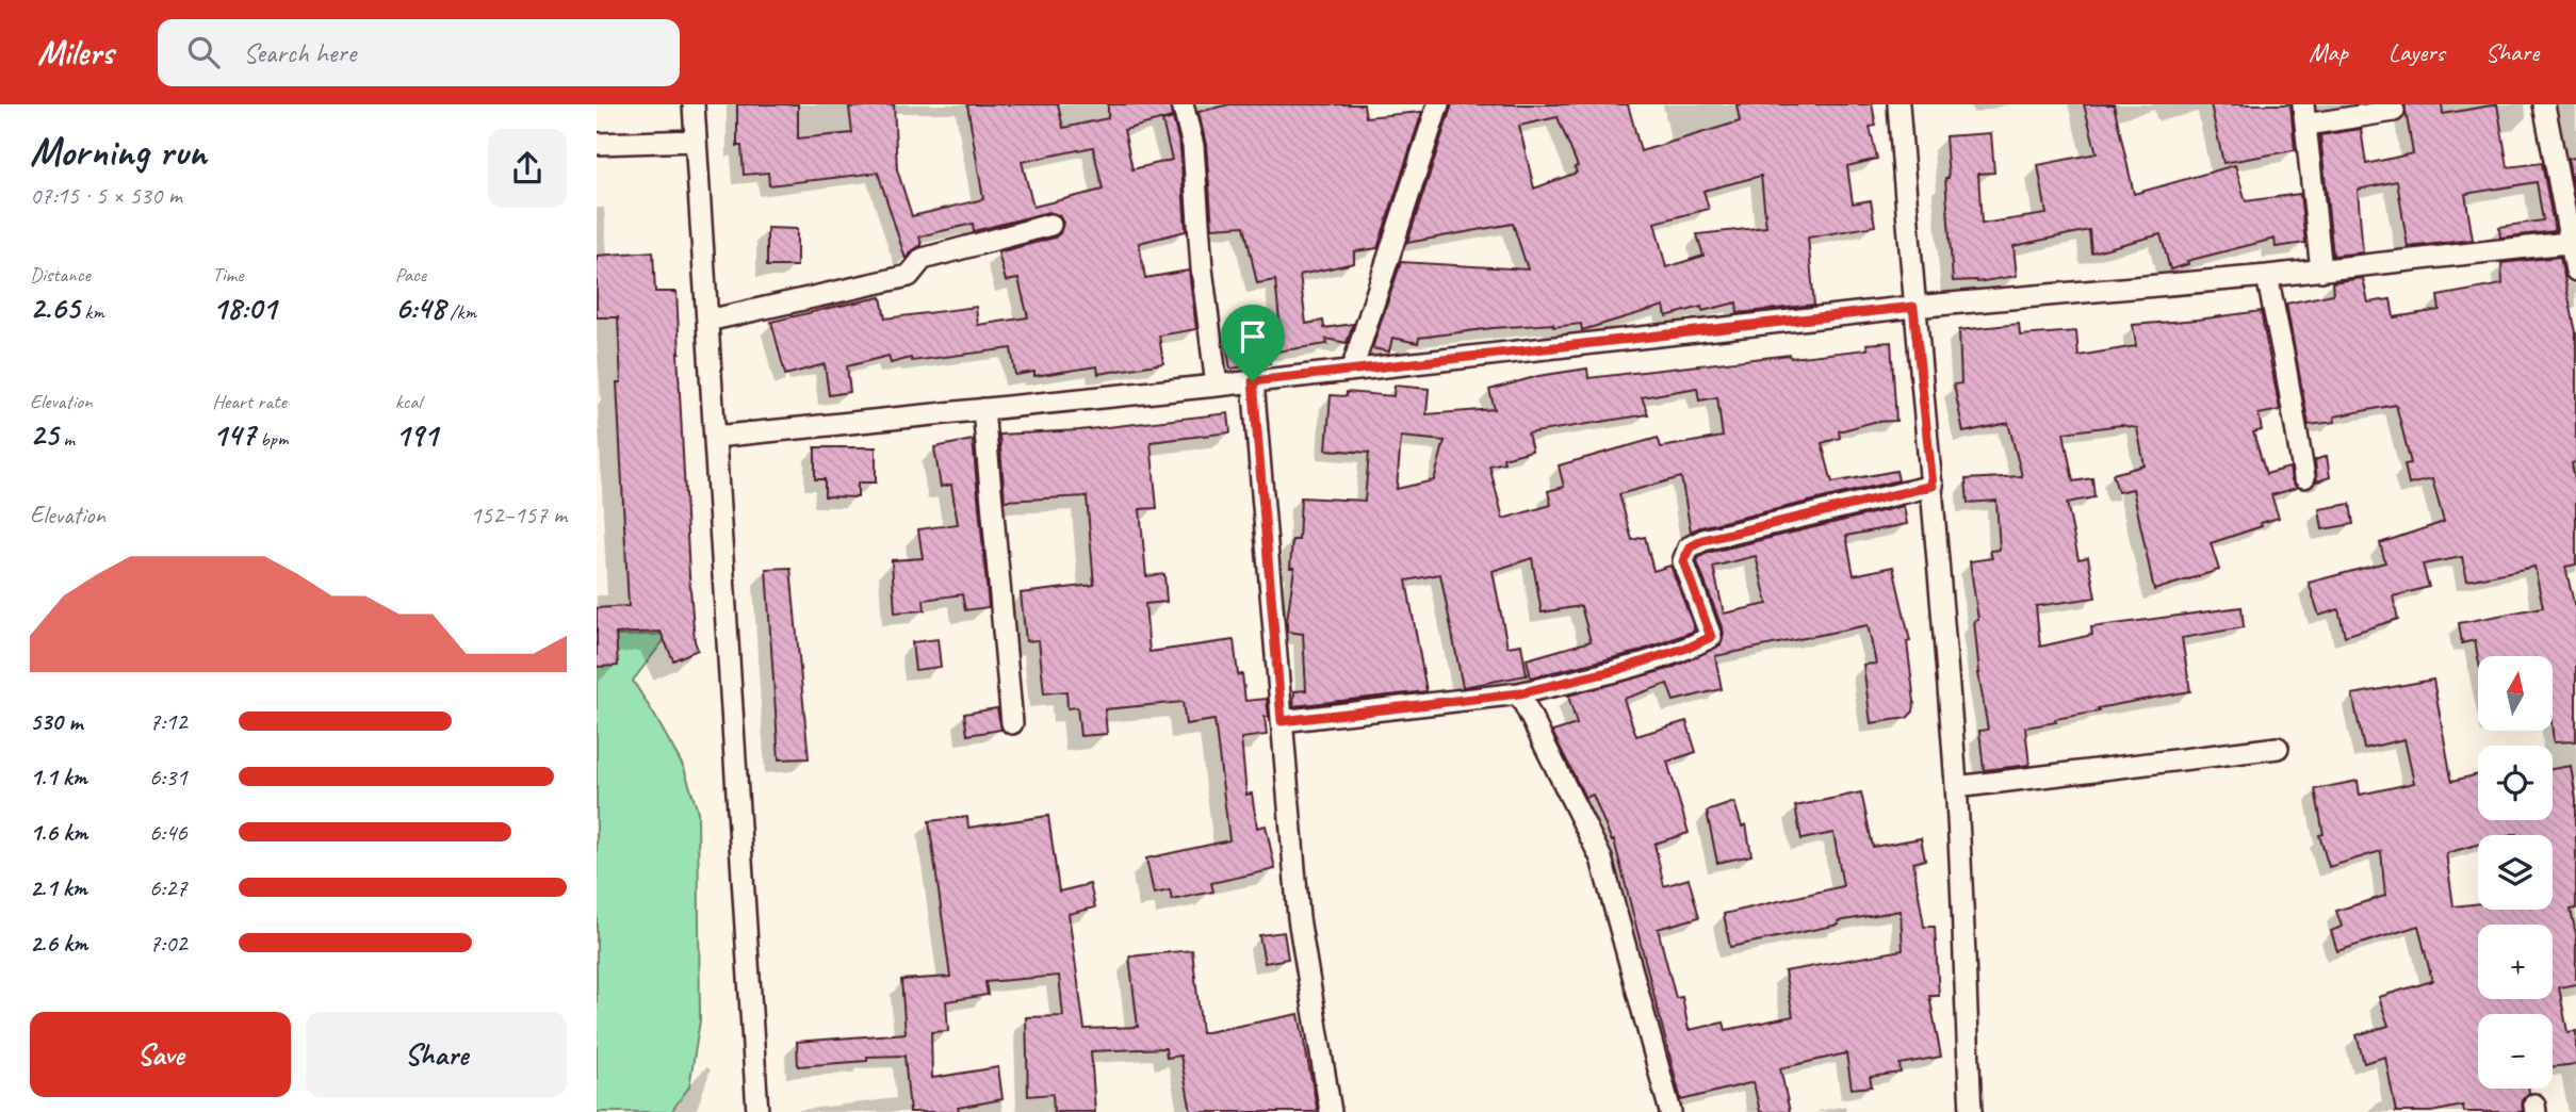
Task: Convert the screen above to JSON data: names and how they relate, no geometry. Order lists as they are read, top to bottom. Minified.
{"north":"top","page":{"header":"Milers","search":"Search here","nav":["Map","Layers","Share"],"heading":["Morning run","07:15 · 5 × 530 m"],"stats":[["Distance","2.65 km"],["Time","18:01"],["Pace","6:48 /km"],["Elevation","25 m"],["Heart rate","147 bpm"],["kcal","191"]],"chart":["Elevation","152–157 m"],"map_buttons":["+","−"],"list":[{"name":"530 m","note":"7:12"},{"name":"1.1 km","note":"6:31"},{"name":"1.6 km","note":"6:46"},{"name":"2.1 km","note":"6:27"},{"name":"2.6 km","note":"7:02"}],"buttons":["Save","Share"]}}
